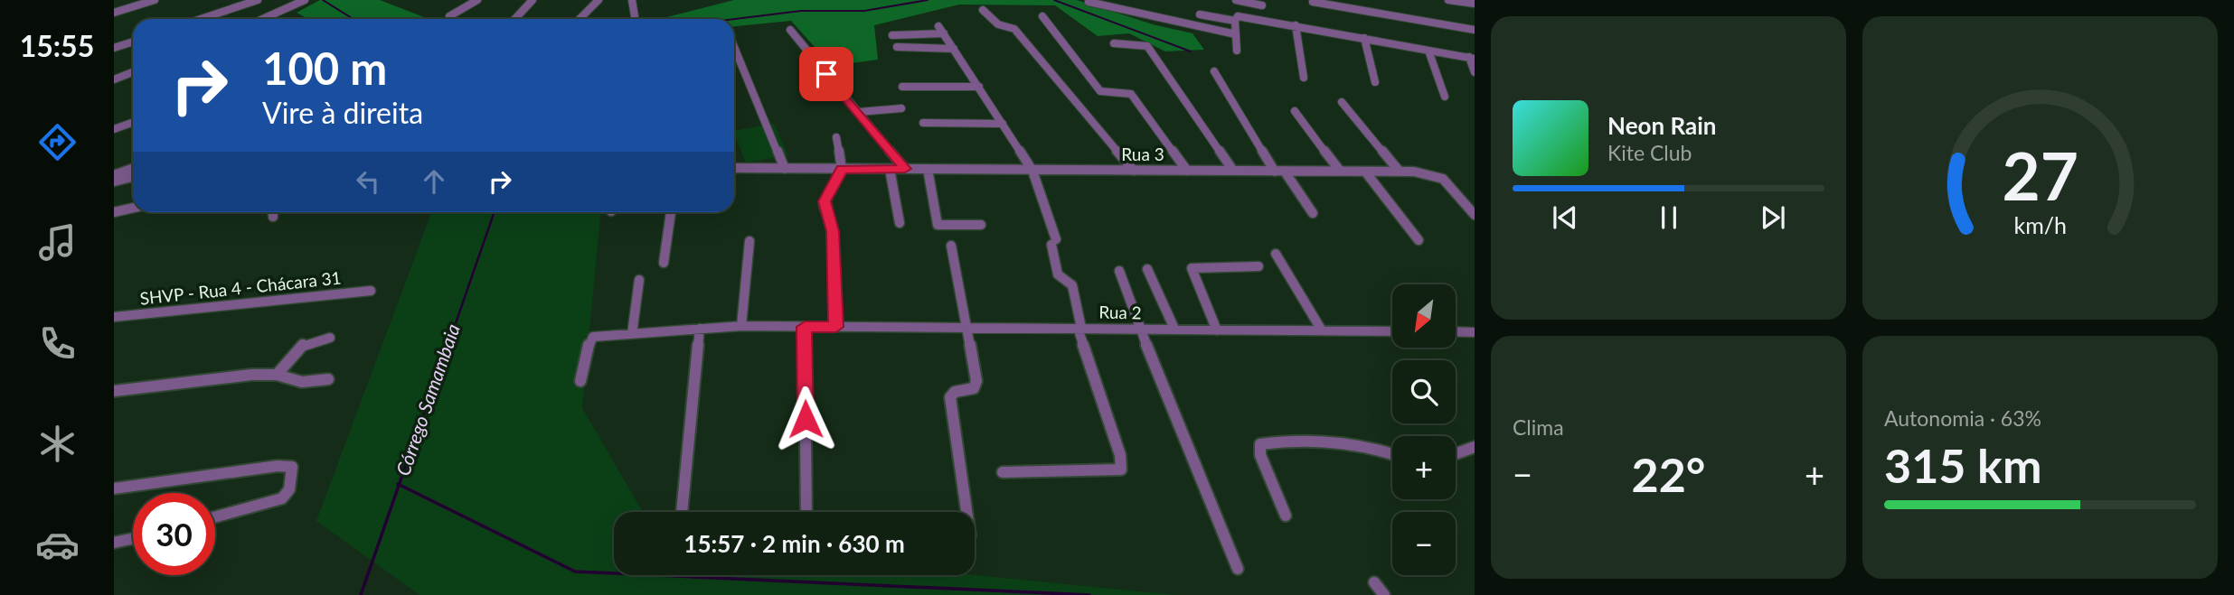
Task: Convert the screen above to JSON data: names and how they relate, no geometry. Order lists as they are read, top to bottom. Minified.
{"streets":{"street":["Rua 3","SHVP - Rua 4 - Chácara 31","Rua 2"]},"water":["Córrego Samambaia"],"north":"bottom left","page":{"tabs":"15:55","turn":["100 m","Vire à direita"],"song":["Neon Rain","Kite Club"],"map_buttons":["+","−"],"tile":["Clima",["Autonomia · 63%","315 km"]],"heat":["−","22°","+"],"limit":"30","trip":"15:57 · 2 min · 630 m","gauge":["27","km/h"]}}
